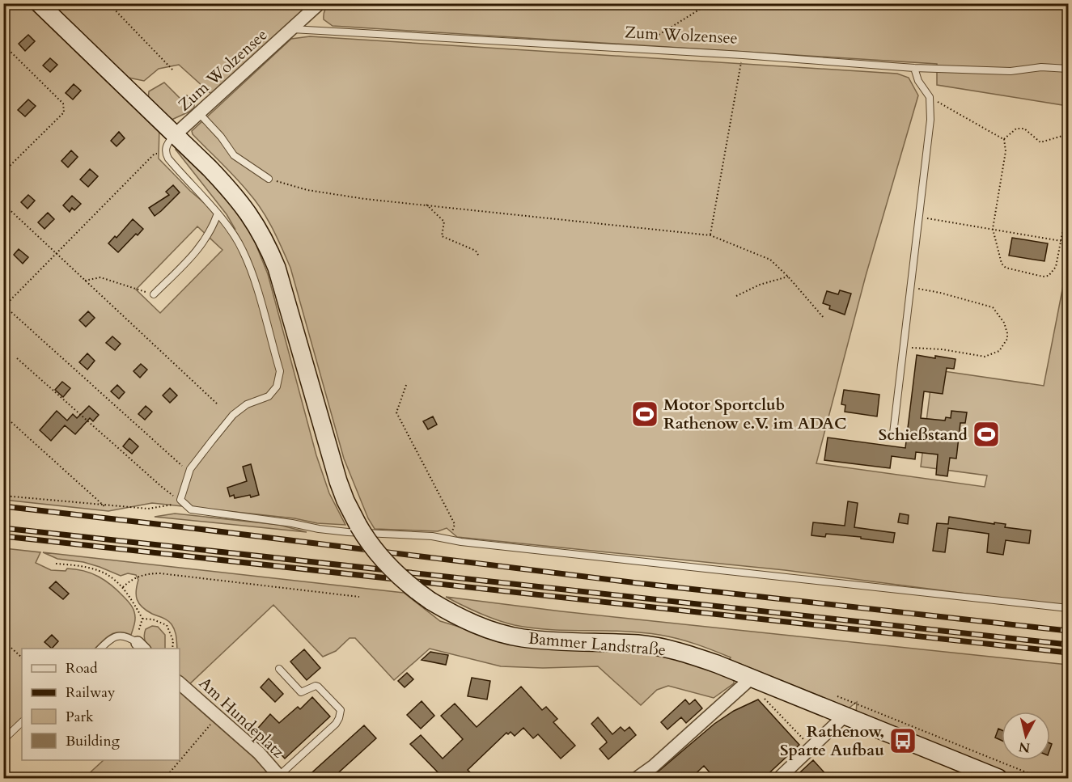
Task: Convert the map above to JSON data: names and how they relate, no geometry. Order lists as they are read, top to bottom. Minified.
{"streets":{"main road":["Bammer Landstraße"],"street":["Zum Wolzensee","Am Hundeplatz"]},"crossings":[["Zum Wolzensee","Bammer Landstraße"]],"places":{"sports":["Motor Sportclub Rathenow e.V. im ADAC","Schießstand"],"bus stop":["Rathenow, Sparte Aufbau"]},"legend":["Road","Railway","Park","Building"],"north":"bottom"}
